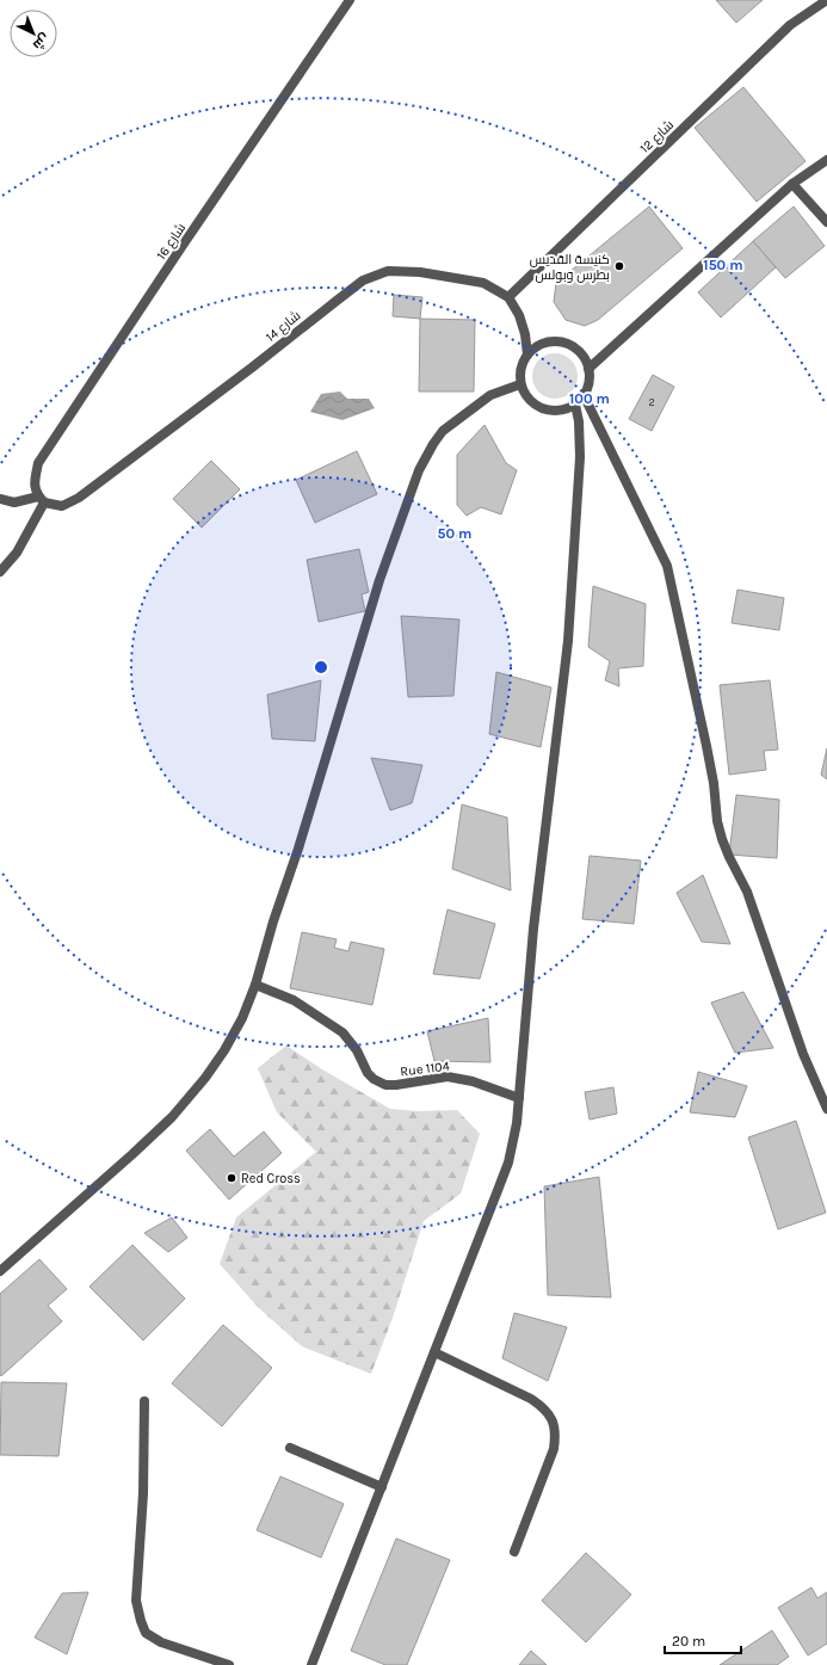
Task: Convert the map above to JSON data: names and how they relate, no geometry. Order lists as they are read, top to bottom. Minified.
{"streets":{"street":["شارع 12","شارع 16","شارع 14","Rue 1104"]},"crossings":[["شارع 12","شارع 14"],["شارع 16","شارع 14"]],"places":["كنيسة القديس بطرس وبولس","Red Cross"],"house_numbers":["2"],"scale_bar":"20 m","north":"bottom right","rings":["150 m","100 m","50 m"]}
